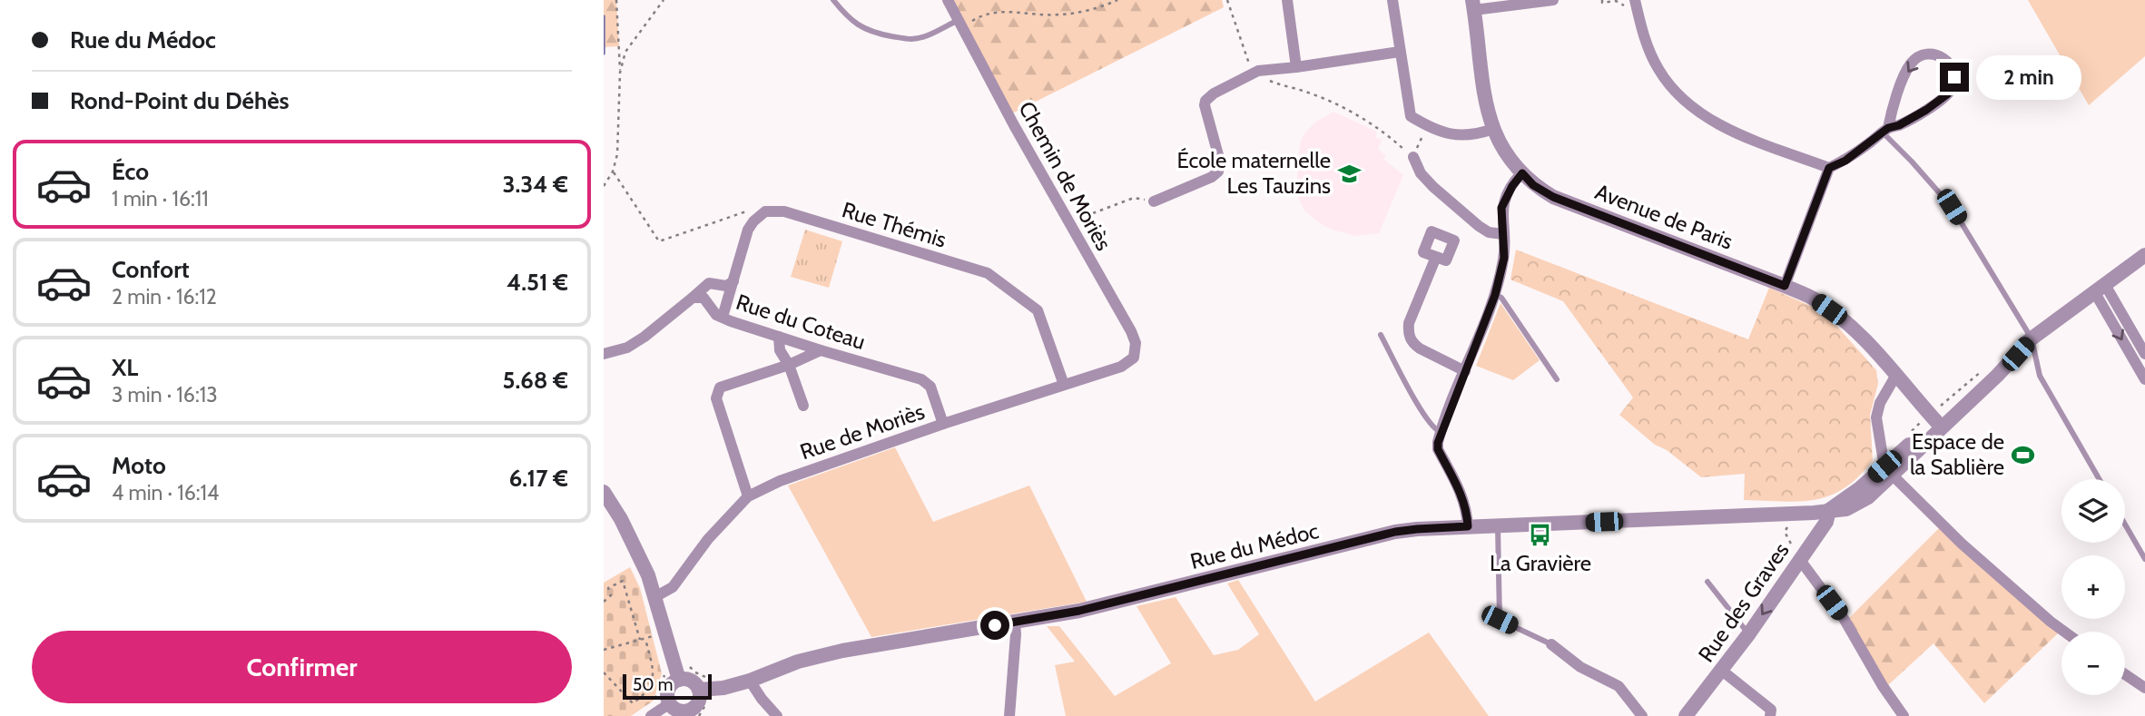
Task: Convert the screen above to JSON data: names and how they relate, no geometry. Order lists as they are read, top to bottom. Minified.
{"streets":{"street":["Chemin de Moriès","Avenue de Paris","Rue Thémis","Rue du Coteau","Rue de Moriès","Rue du Médoc","Rue des Graves"]},"crossings":[["Chemin de Moriès","Rue de Moriès"],["Avenue de Paris","Rue du Médoc"],["Rue Thémis","Rue de Moriès"],["Rue du Coteau","Rue de Moriès"],["Rue du Médoc","Rue des Graves"]],"one_way":["Rue des Graves"],"places":{"school or university":["École maternelle Les Tauzins"],"sports":["Espace de la Sablière"],"bus stop":["La Gravière"]},"scale_bar":"50 m","page":{"banner":["Rue du Médoc","Rond-Point du Déhès"],"bubble":"2 min","list":[{"name":"Éco","note":"1 min · 16:11","value":"3.34 €"},{"name":"Confort","note":"2 min · 16:12","value":"4.51 €"},{"name":"XL","note":"3 min · 16:13","value":"5.68 €"},{"name":"Moto","note":"4 min · 16:14","value":"6.17 €"}],"map_buttons":["+","−"],"buttons":"Confirmer","scale":"50 m"}}
